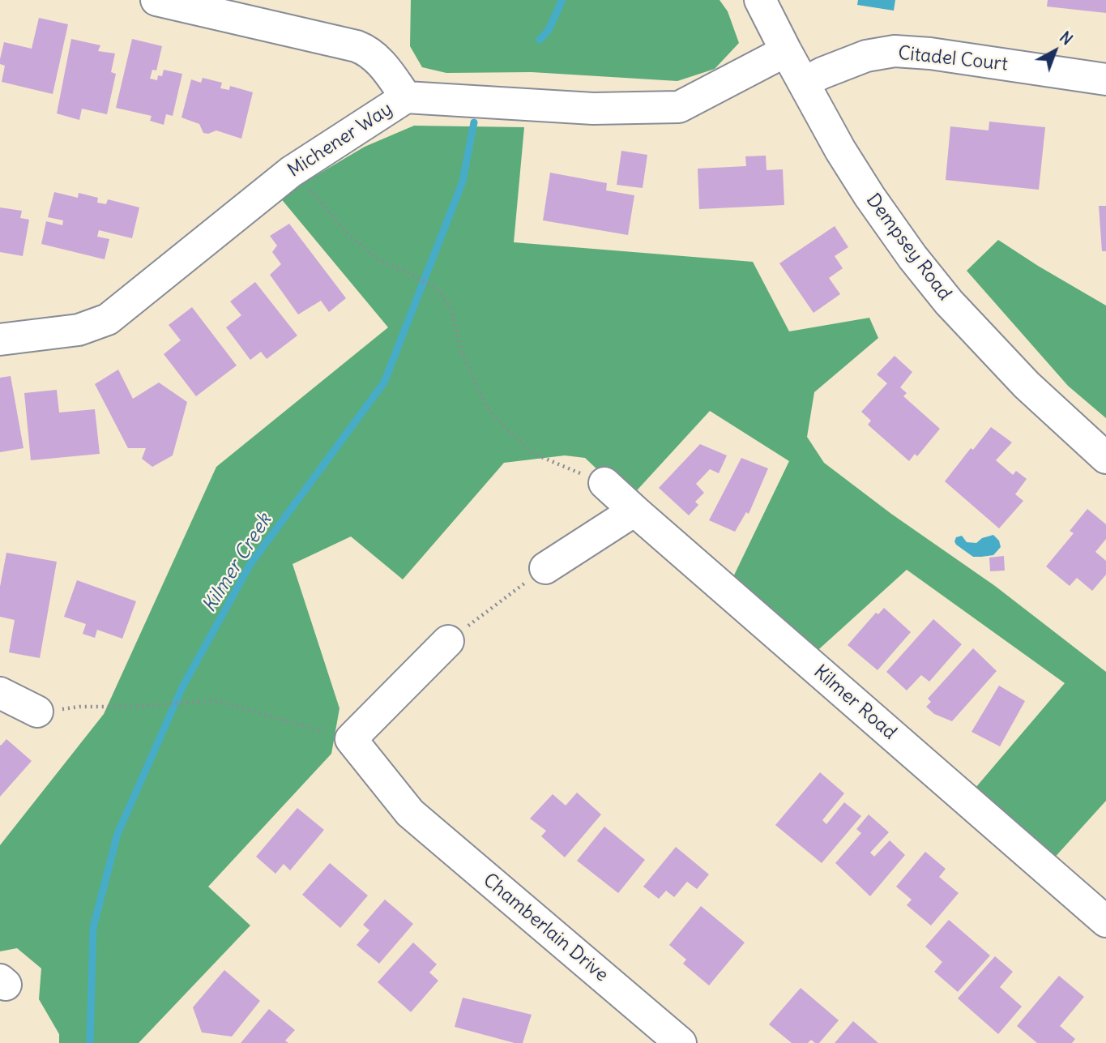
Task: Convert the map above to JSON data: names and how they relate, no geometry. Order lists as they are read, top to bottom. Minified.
{"streets":{"street":["Citadel Court","Michener Way","Dempsey Road","Kilmer Road","Chamberlain Drive"]},"crossings":[["Citadel Court","Dempsey Road"],["Michener Way","Dempsey Road"]],"water":["Kilmer Creek"],"north":"top right"}
